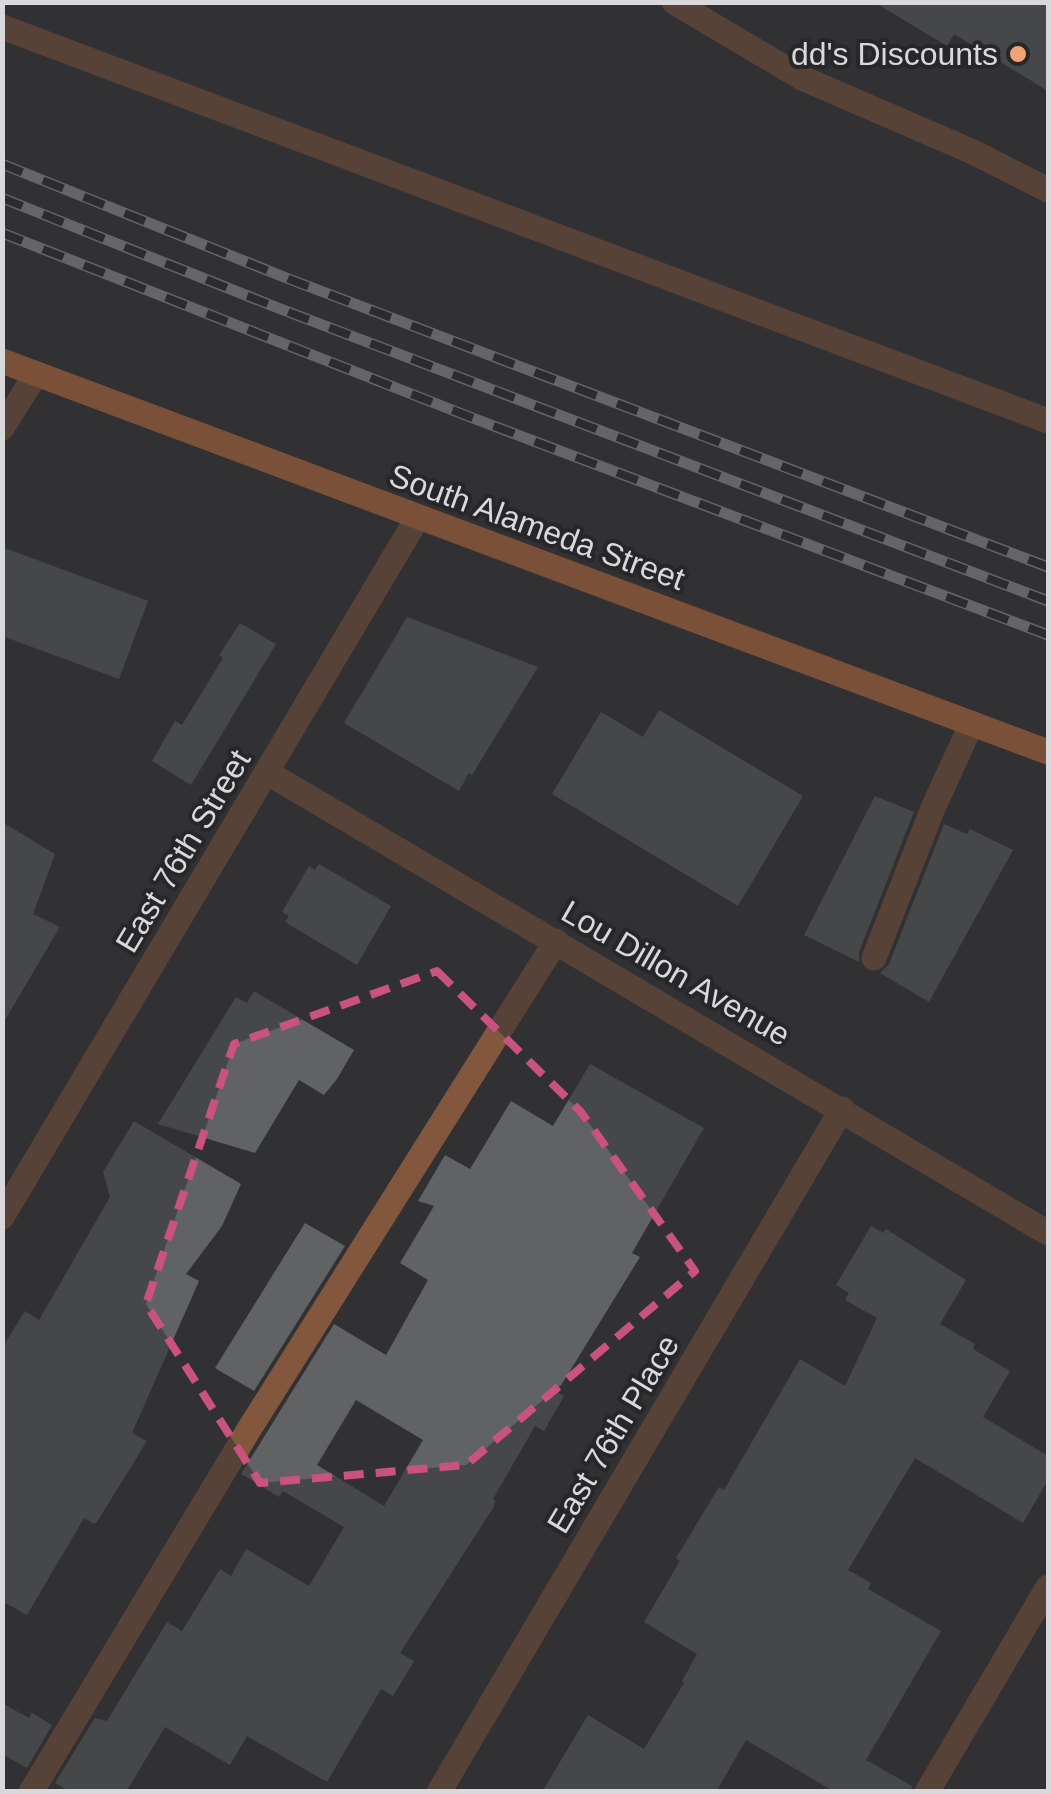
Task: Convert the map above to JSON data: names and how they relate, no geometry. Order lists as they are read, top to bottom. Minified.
{"streets":{"main road":["South Alameda Street"],"street":["East 76th Street","Lou Dillon Avenue","East 76th Place"]},"crossings":[["South Alameda Street","East 76th Street"],["East 76th Street","Lou Dillon Avenue"],["Lou Dillon Avenue","East 76th Place"]],"places":["dd's Discounts"]}
